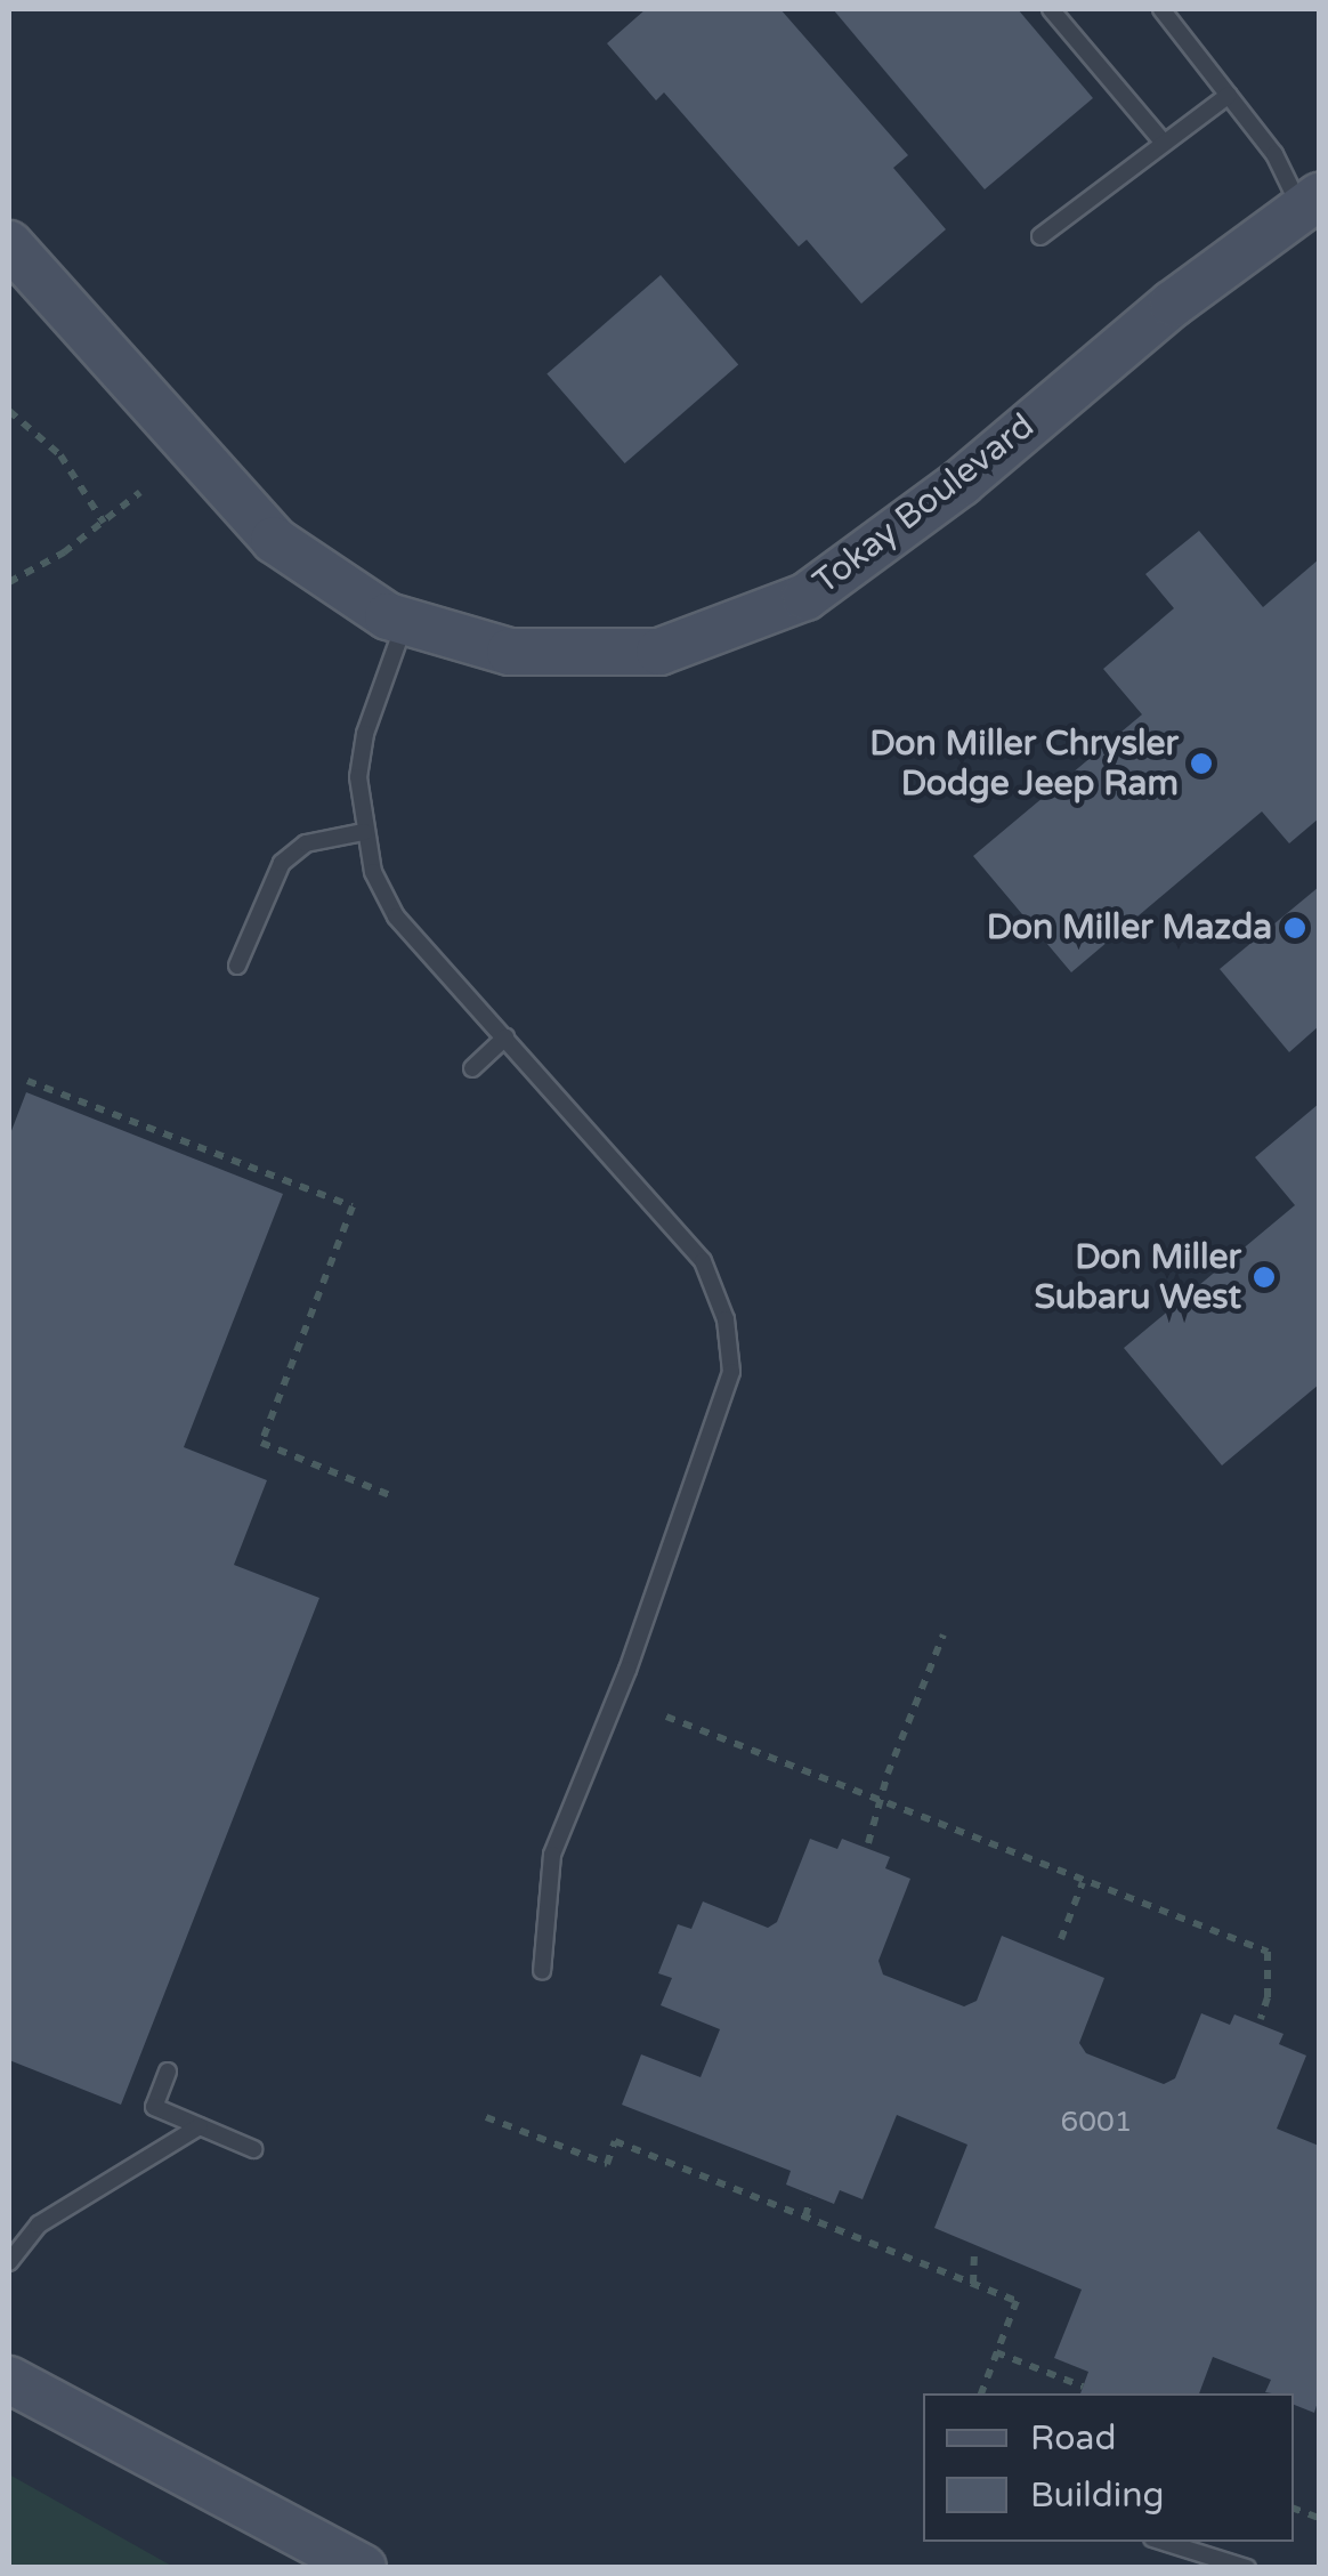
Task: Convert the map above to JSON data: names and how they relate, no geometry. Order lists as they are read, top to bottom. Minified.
{"streets":{"street":["Tokay Boulevard"]},"places":["Don Miller Chrysler Dodge Jeep Ram","Don Miller Mazda","Don Miller Subaru West"],"house_numbers":["6001"],"legend":["Road","Building"]}
